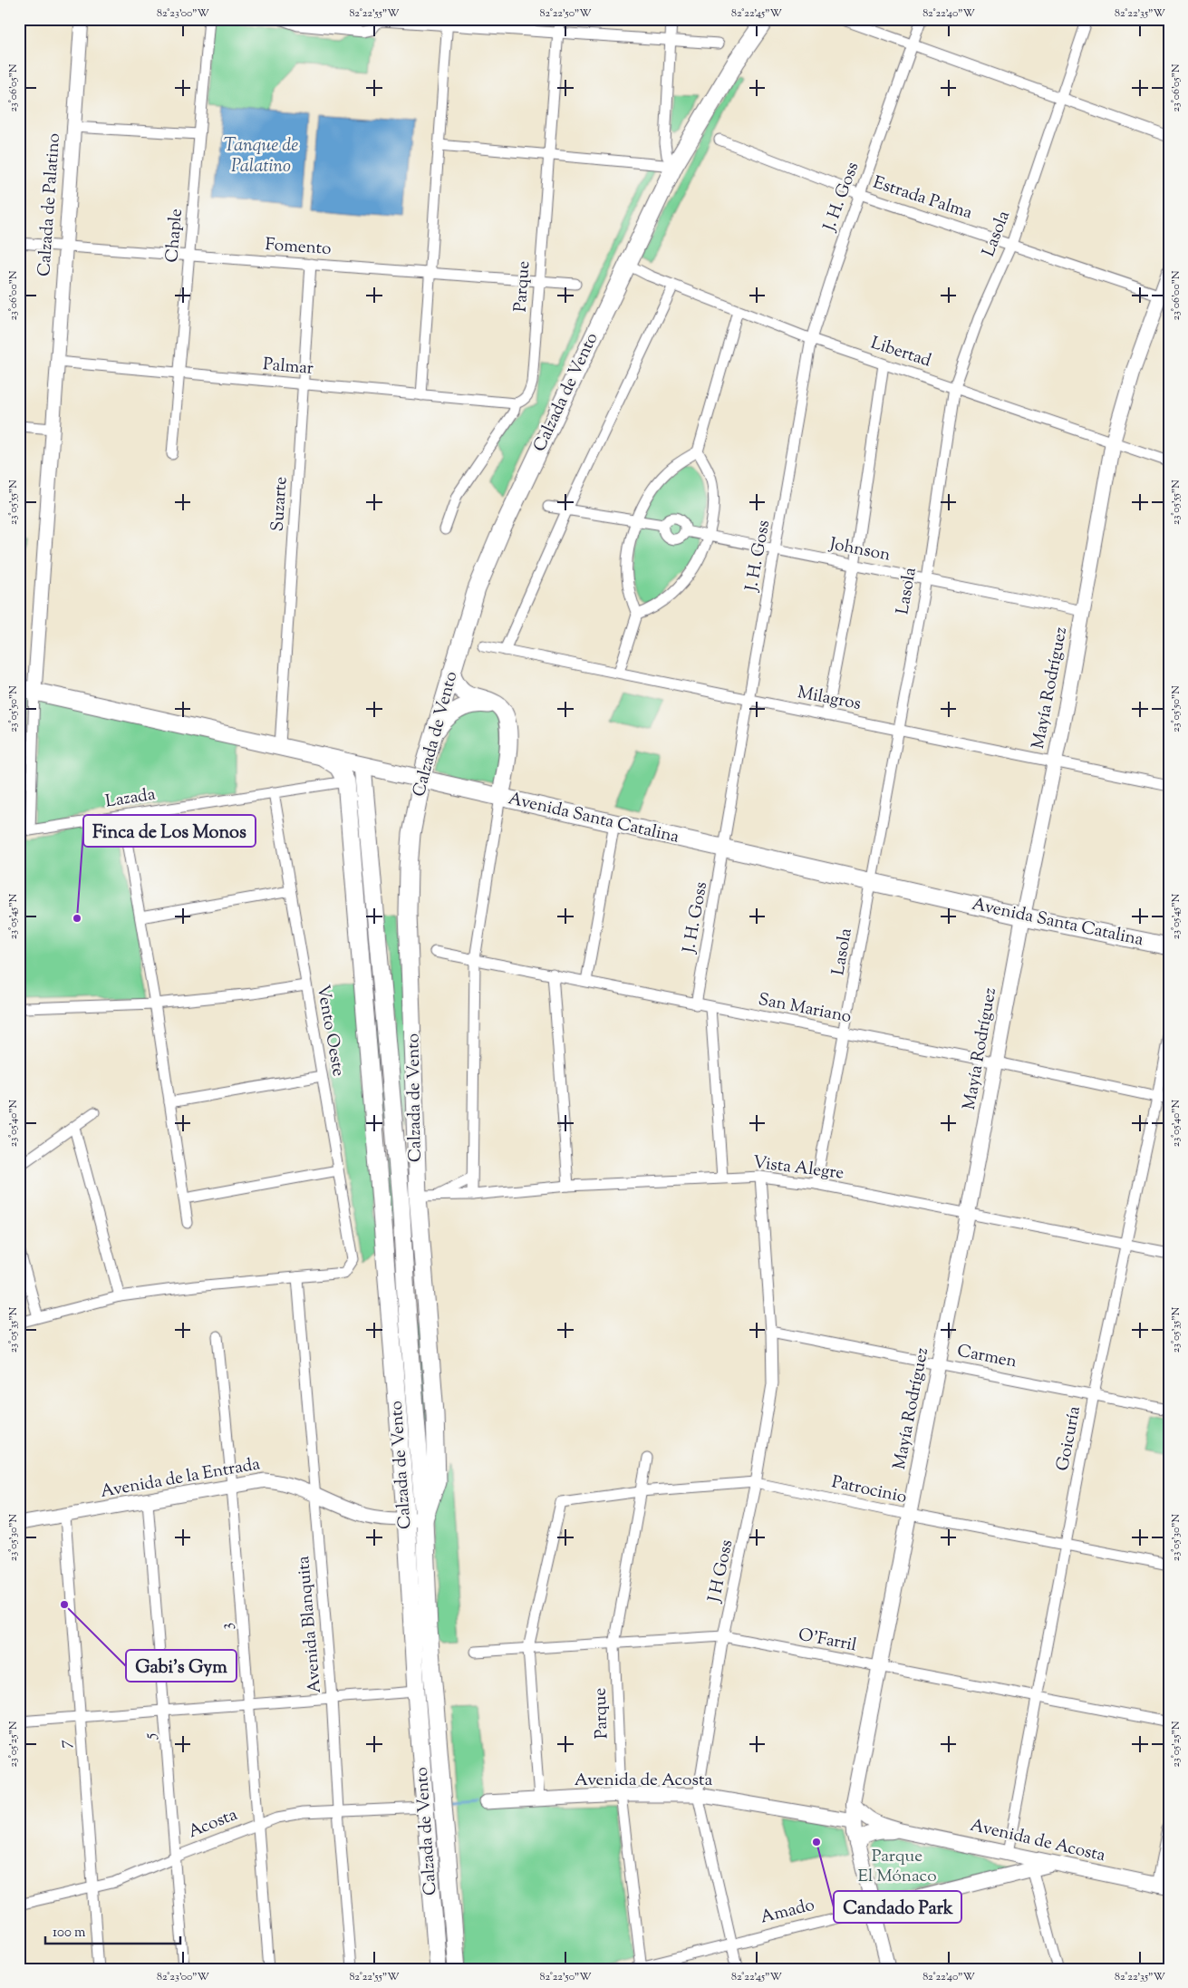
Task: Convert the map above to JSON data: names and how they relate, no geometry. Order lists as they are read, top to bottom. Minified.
{"streets":{"main road":["Calzada de Vento","Mayía Rodríguez","Avenida Santa Catalina","Avenida de Acosta","Amado"],"street":["J. H. Goss","Estrada Palma","Calzada de Palatino","Lasola","Chaple","Fomento","Parque","Libertad","Palmar","Suzarte","Johnson","Milagros","Lazada","San Mariano","Vento Oeste","Vista Alegre","Carmen","Goicuría","Avenida de la Entrada","Patrocinio","J H Goss","Avenida Blanquita","3","O'Farril","5","7","Acosta"]},"crossings":[["J. H. Goss","Estrada Palma"],["J. H. Goss","Libertad"],["J. H. Goss","Johnson"],["J. H. Goss","Milagros"],["J. H. Goss","Avenida Santa Catalina"],["J. H. Goss","San Mariano"],["Estrada Palma","Lasola"],["Estrada Palma","Mayía Rodríguez"],["Calzada de Palatino","Fomento"],["Calzada de Palatino","Palmar"],["Calzada de Palatino","Lazada"],["Calzada de Palatino","Avenida Santa Catalina"],["Lasola","Libertad"],["Lasola","Johnson"],["Lasola","Milagros"],["Lasola","Avenida Santa Catalina"],["Lasola","San Mariano"],["Lasola","Vista Alegre"],["Chaple","Fomento"],["Chaple","Palmar"],["Fomento","Parque"],["Fomento","Suzarte"],["Parque","Palmar"],["Parque","Patrocinio"],["Parque","O'Farril"],["Parque","Avenida de Acosta"],["Parque","Amado"],["Libertad","Calzada de Vento"],["Libertad","Mayía Rodríguez"],["Palmar","Suzarte"],["Calzada de Vento","Lazada"],["Calzada de Vento","Avenida Santa Catalina"],["Calzada de Vento","Vista Alegre"],["Calzada de Vento","Avenida de la Entrada"],["Calzada de Vento","Acosta"],["Suzarte","Avenida Santa Catalina"],["Johnson","Mayía Rodríguez"],["Mayía Rodríguez","Milagros"],["Mayía Rodríguez","Avenida Santa Catalina"],["Mayía Rodríguez","San Mariano"],["Mayía Rodríguez","Vista Alegre"],["Mayía Rodríguez","Carmen"],["Mayía Rodríguez","Patrocinio"],["Mayía Rodríguez","O'Farril"],["Mayía Rodríguez","Avenida de Acosta"],["Mayía Rodríguez","Amado"],["Lazada","Avenida Santa Catalina"],["Lazada","Vento Oeste"],["San Mariano","Goicuría"],["Vento Oeste","Avenida Blanquita"],["Vista Alegre","Goicuría"],["Vista Alegre","J H Goss"],["Carmen","Goicuría"],["Carmen","J H Goss"],["Goicuría","Patrocinio"],["Goicuría","O'Farril"],["Goicuría","Avenida de Acosta"],["Avenida de la Entrada","Avenida Blanquita"],["Avenida de la Entrada","3"],["Avenida de la Entrada","5"],["Avenida de la Entrada","7"],["Patrocinio","J H Goss"],["Patrocinio","O'Farril"],["J H Goss","O'Farril"],["J H Goss","Avenida de Acosta"],["J H Goss","Amado"],["Avenida Blanquita","Acosta"],["3","Acosta"],["5","Acosta"],["7","Acosta"],["Avenida de Acosta","Amado"]],"water":["Tanque de Palatino"],"parks":["Parque El Mónaco"],"places":["Finca de Los Monos","Gabi’s Gym","Candado Park"],"scale_bar":"100 m","coordinates":["82°23'00\"W","82°22'55\"W","82°22'50\"W","82°22'45\"W","82°22'40\"W","82°22'35\"W","23°06'05\"N","23°06'00\"N","23°05'55\"N","23°05'50\"N","23°05'45\"N","23°05'40\"N","23°05'35\"N","23°05'30\"N","23°05'25\"N"]}
